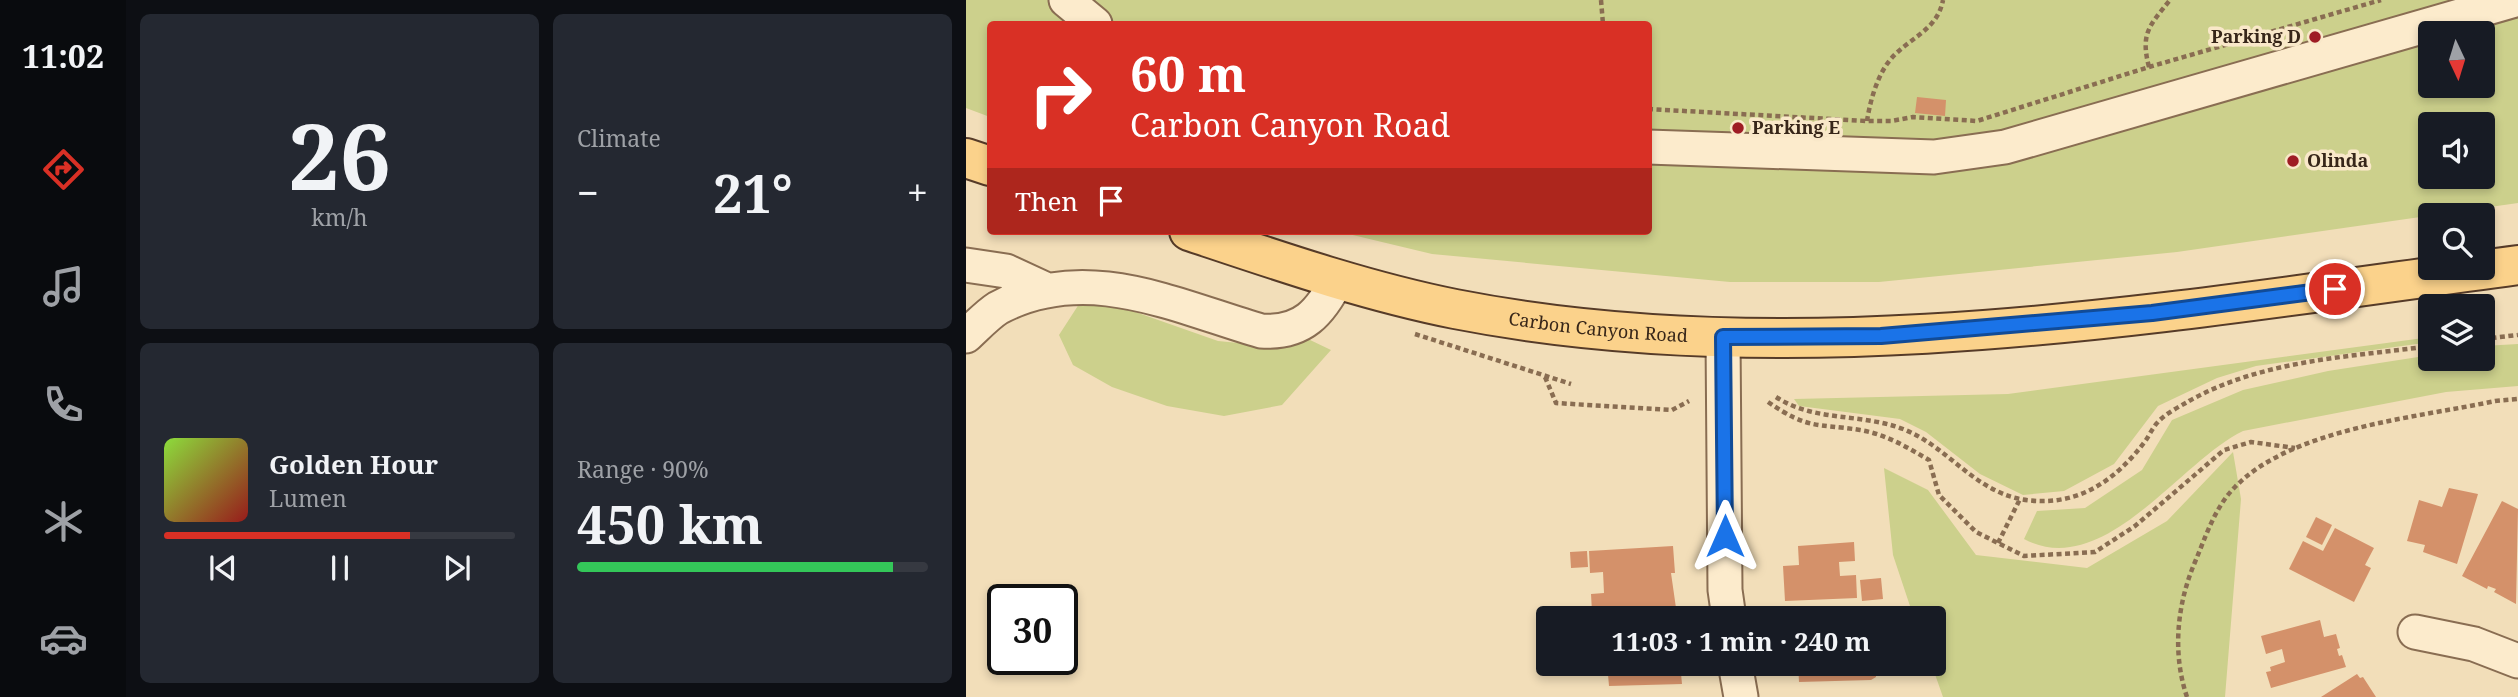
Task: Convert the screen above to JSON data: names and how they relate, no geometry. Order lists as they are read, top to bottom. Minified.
{"streets":{"main road":["Carbon Canyon Road"]},"places":["Parking D","Parking E","Olinda"],"north":"bottom","page":{"tabs":"11:02","tile":[["26","km/h"],"Climate",["Range · 90%","450 km"]],"turn":["60 m","Carbon Canyon Road"],"heat":["−","21°","+"],"then":"Then","song":["Golden Hour","Lumen"],"limit":"30","trip":"11:03 · 1 min · 240 m"}}
